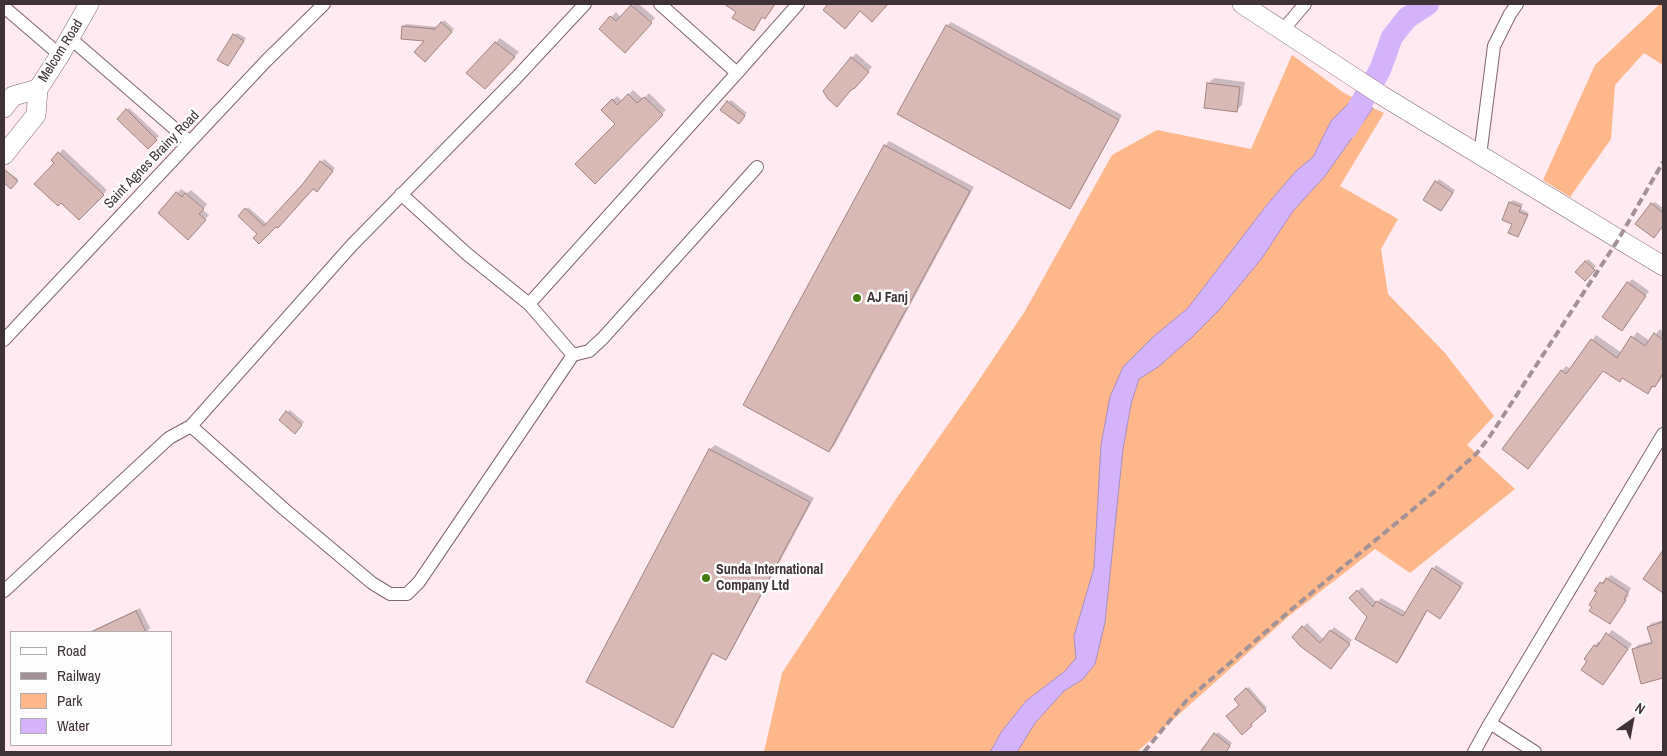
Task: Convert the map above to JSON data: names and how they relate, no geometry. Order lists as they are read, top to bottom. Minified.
{"streets":{"main road":["Melcom Road"],"street":["Saint Agnes Brainy Road"]},"places":["AJ Fanj","Sunda International Company Ltd"],"legend":["Road","Railway","Park","Water"],"north":"top right"}
